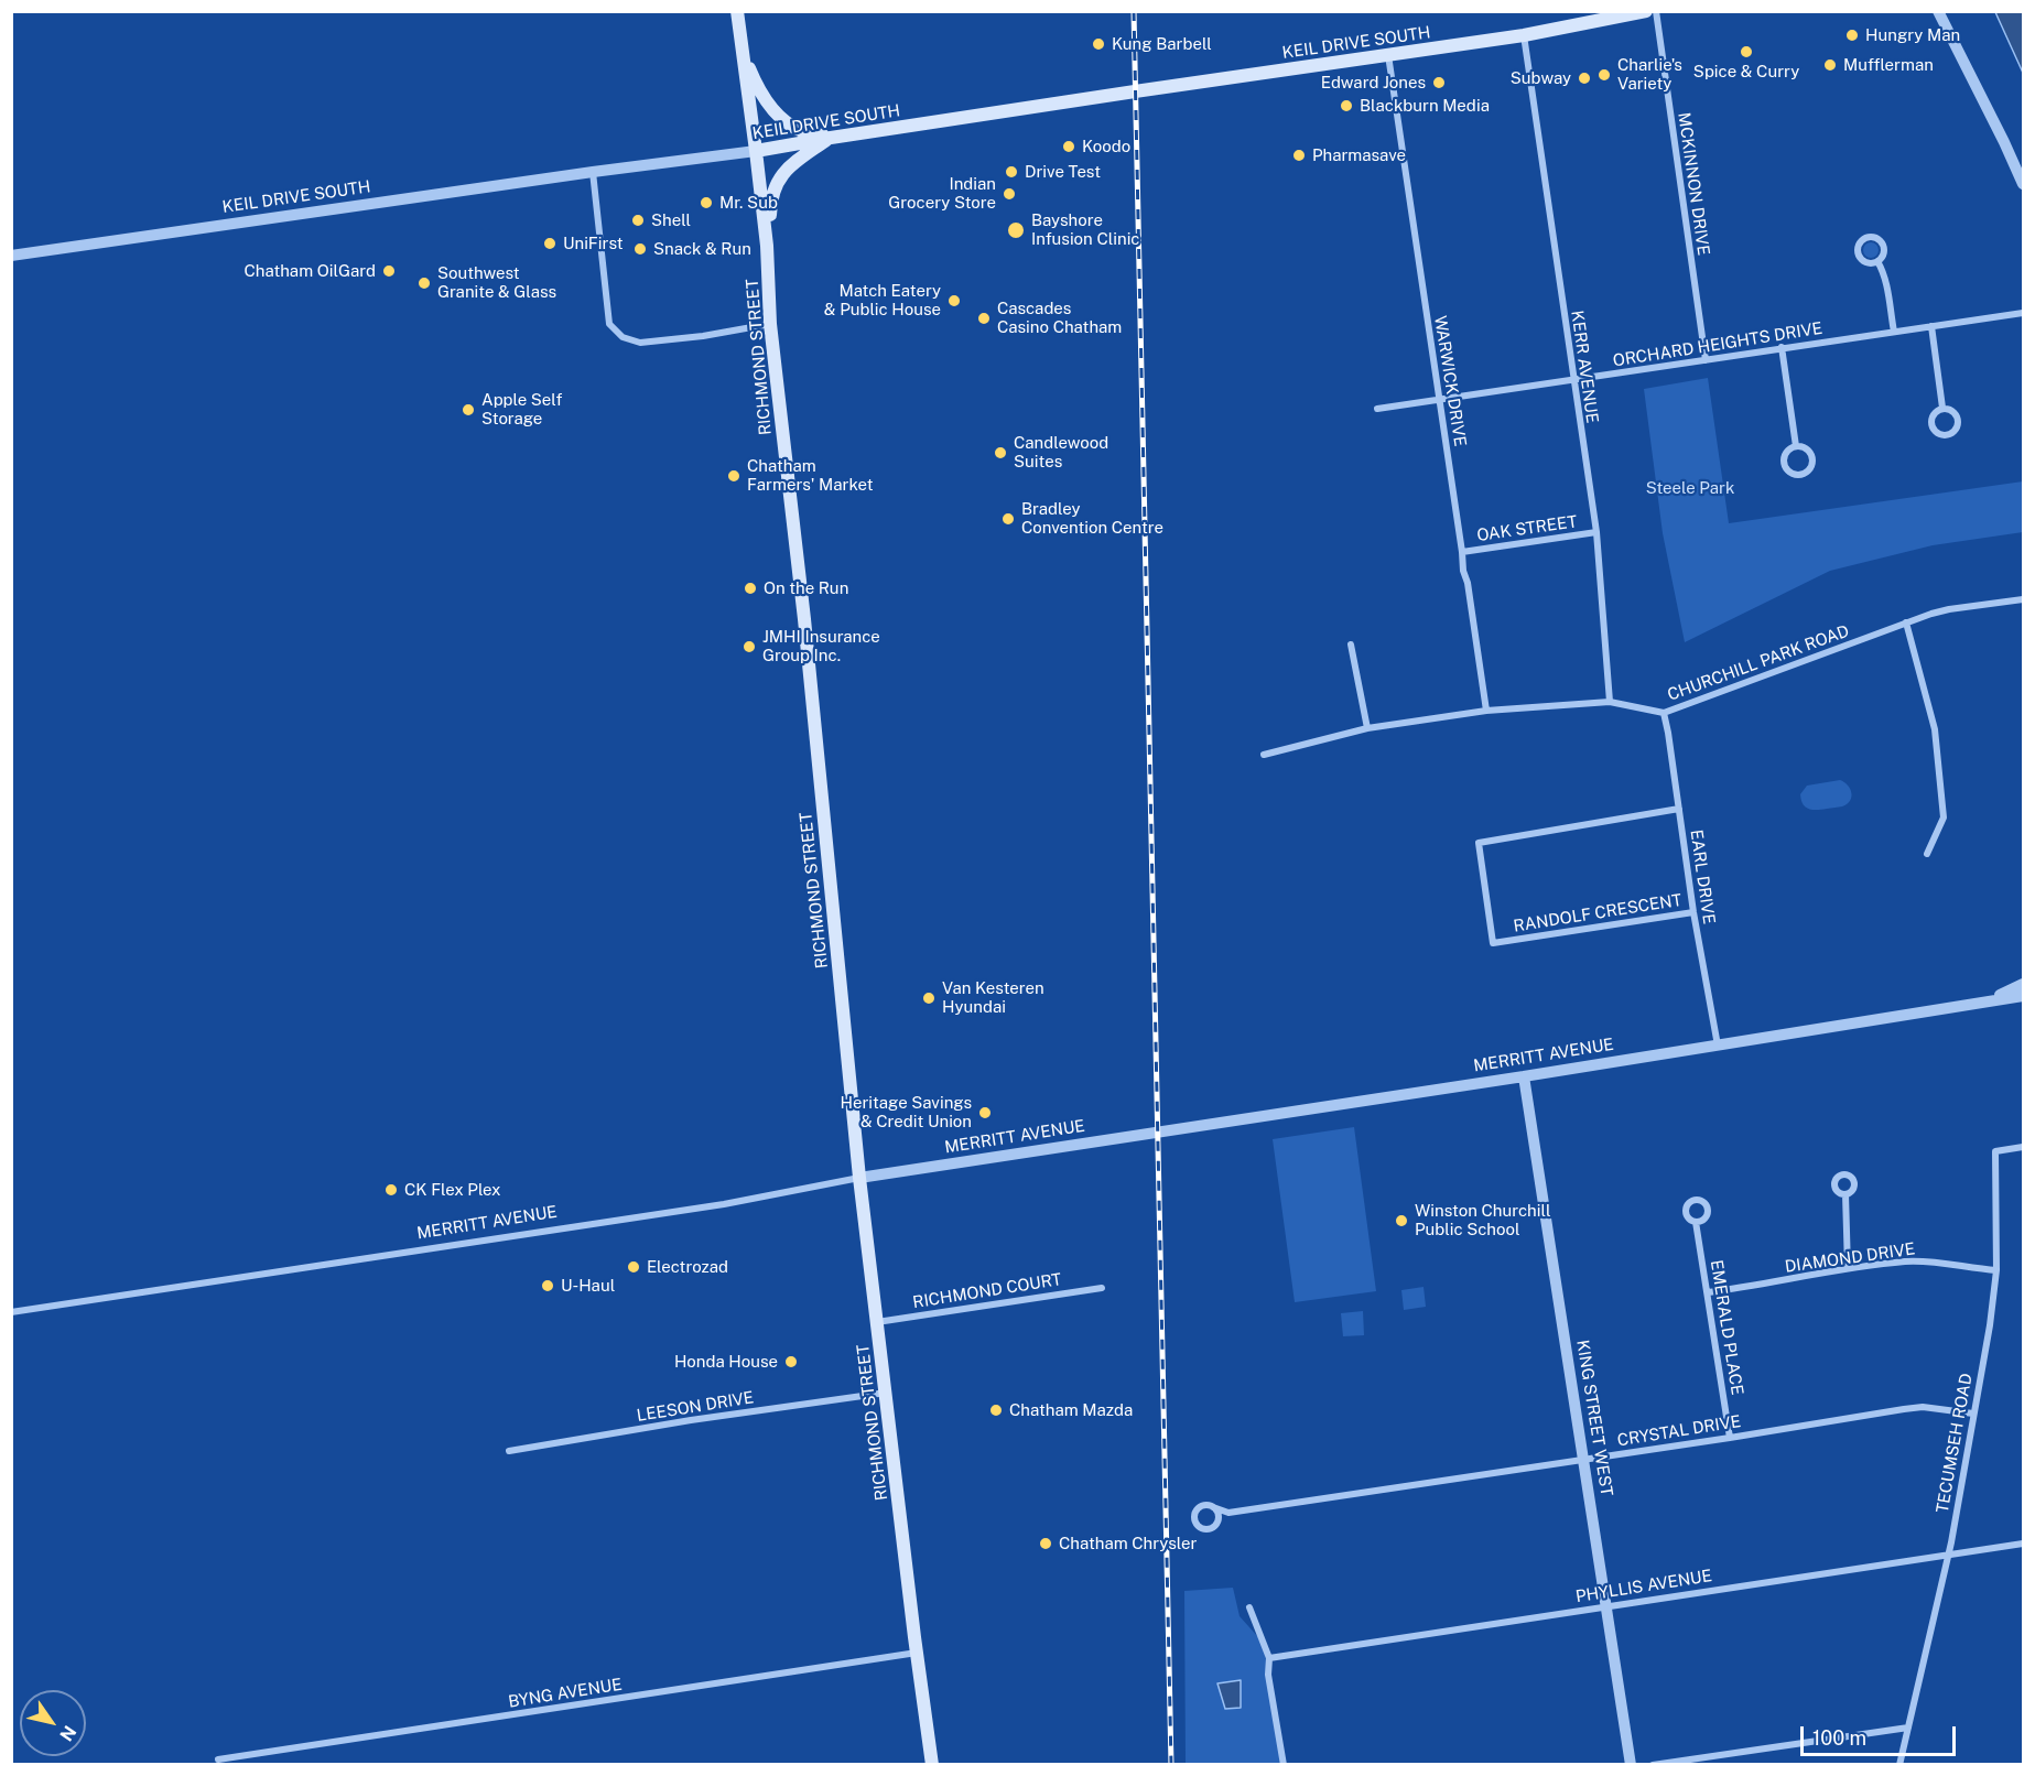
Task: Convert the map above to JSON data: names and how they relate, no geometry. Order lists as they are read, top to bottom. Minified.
{"streets":{"main road":["KEIL DRIVE SOUTH","RICHMOND STREET"],"street":["MCKINNON DRIVE","ORCHARD HEIGHTS DRIVE","KERR AVENUE","WARWICK DRIVE","OAK STREET","CHURCHILL PARK ROAD","EARL DRIVE","RANDOLF CRESCENT","MERRITT AVENUE","DIAMOND DRIVE","RICHMOND COURT","EMERALD PLACE","LEESON DRIVE","KING STREET WEST","CRYSTAL DRIVE","TECUMSEH ROAD","PHYLLIS AVENUE","BYNG AVENUE"]},"crossings":[["KEIL DRIVE SOUTH","RICHMOND STREET"],["KEIL DRIVE SOUTH","KERR AVENUE"],["KEIL DRIVE SOUTH","WARWICK DRIVE"],["MCKINNON DRIVE","ORCHARD HEIGHTS DRIVE"],["ORCHARD HEIGHTS DRIVE","KERR AVENUE"],["ORCHARD HEIGHTS DRIVE","WARWICK DRIVE"],["RICHMOND STREET","MERRITT AVENUE"],["RICHMOND STREET","RICHMOND COURT"],["RICHMOND STREET","LEESON DRIVE"],["RICHMOND STREET","BYNG AVENUE"],["KERR AVENUE","OAK STREET"],["KERR AVENUE","CHURCHILL PARK ROAD"],["WARWICK DRIVE","OAK STREET"],["WARWICK DRIVE","CHURCHILL PARK ROAD"],["CHURCHILL PARK ROAD","EARL DRIVE"],["EARL DRIVE","RANDOLF CRESCENT"],["EARL DRIVE","MERRITT AVENUE"],["MERRITT AVENUE","KING STREET WEST"],["DIAMOND DRIVE","EMERALD PLACE"],["DIAMOND DRIVE","TECUMSEH ROAD"],["EMERALD PLACE","CRYSTAL DRIVE"],["KING STREET WEST","CRYSTAL DRIVE"],["KING STREET WEST","PHYLLIS AVENUE"],["CRYSTAL DRIVE","TECUMSEH ROAD"],["TECUMSEH ROAD","PHYLLIS AVENUE"]],"parks":["Steele Park"],"places":["Hungry Man","Kung Barbell","Spice & Curry","Mufflerman","Charlie's Variety","Subway","Edward Jones","Blackburn Media","Koodo","Pharmasave","Drive Test","Indian Grocery Store","Mr. Sub","Shell","Bayshore Infusion Clinic","UniFirst","Snack & Run","Chatham OilGard","Southwest Granite & Glass","Match Eatery & Public House","Cascades Casino Chatham","Apple Self Storage","Candlewood Suites","Chatham Farmers' Market","Bradley Convention Centre","On the Run","JMHI Insurance Group Inc.","Van Kesteren Hyundai","Heritage Savings & Credit Union","CK Flex Plex","Winston Churchill Public School","Electrozad","U-Haul","Honda House","Chatham Mazda","Chatham Chrysler"],"scale_bar":"100 m","north":"bottom right"}
